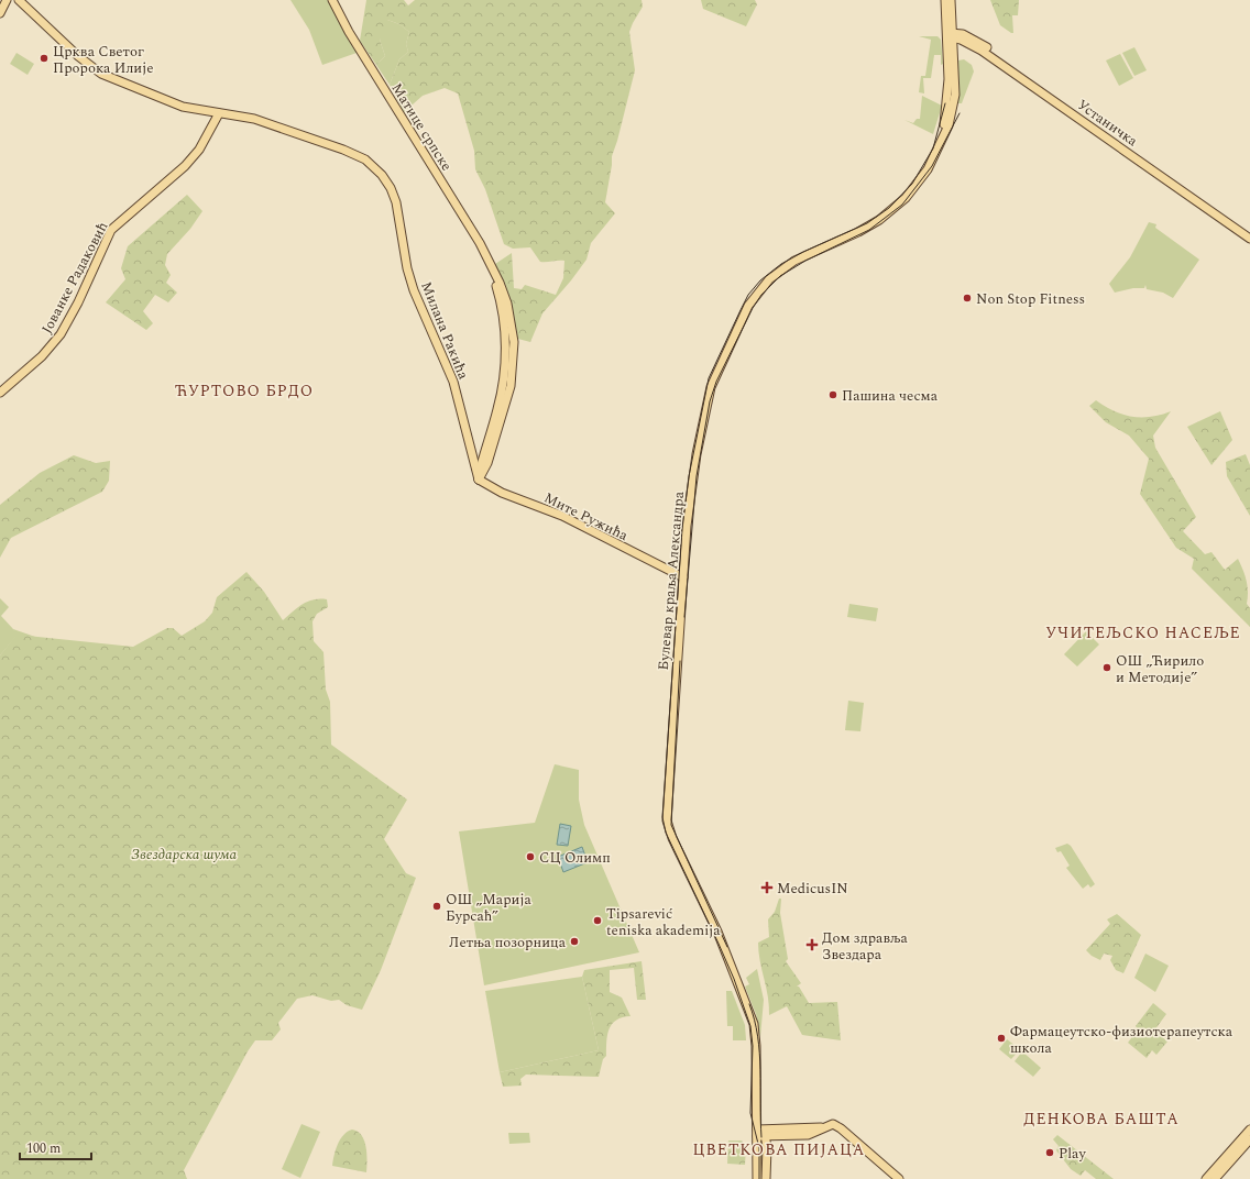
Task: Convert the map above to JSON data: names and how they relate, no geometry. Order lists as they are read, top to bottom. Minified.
{"streets":{"main road":["Устаничка","Матице српске","Јованке Радаковић","Милана Ракића","Мите Ружића","Булевар краља Александра"]},"crossings":[["Устаничка","Булевар краља Александра"],["Матице српске","Милана Ракића"],["Матице српске","Мите Ружића"],["Јованке Радаковић","Милана Ракића"],["Милана Ракића","Мите Ружића"],["Мите Ружића","Булевар краља Александра"]],"districts":["ЋУРТОВО БРДО","УЧИТЕЉСКО НАСЕЉЕ","ДЕНКОВА БАШТА","ЦВЕТКОВА ПИЈАЦА"],"parks":["Звездарска шума"],"places":{"other":["Црква Светог Пророка Илије","Non Stop Fitness","Пашина чесма","ОШ „Ћирило и Методије”","СЦ Олимп","ОШ „Марија Бурсаћ”","Tipsarević teniska akademija","Летња позорница","Фармацеутско-физиотерапеутска школа","Play"],"health":["MedicusIN","Дом здравља Звездара"]},"scale_bar":"100 m"}
